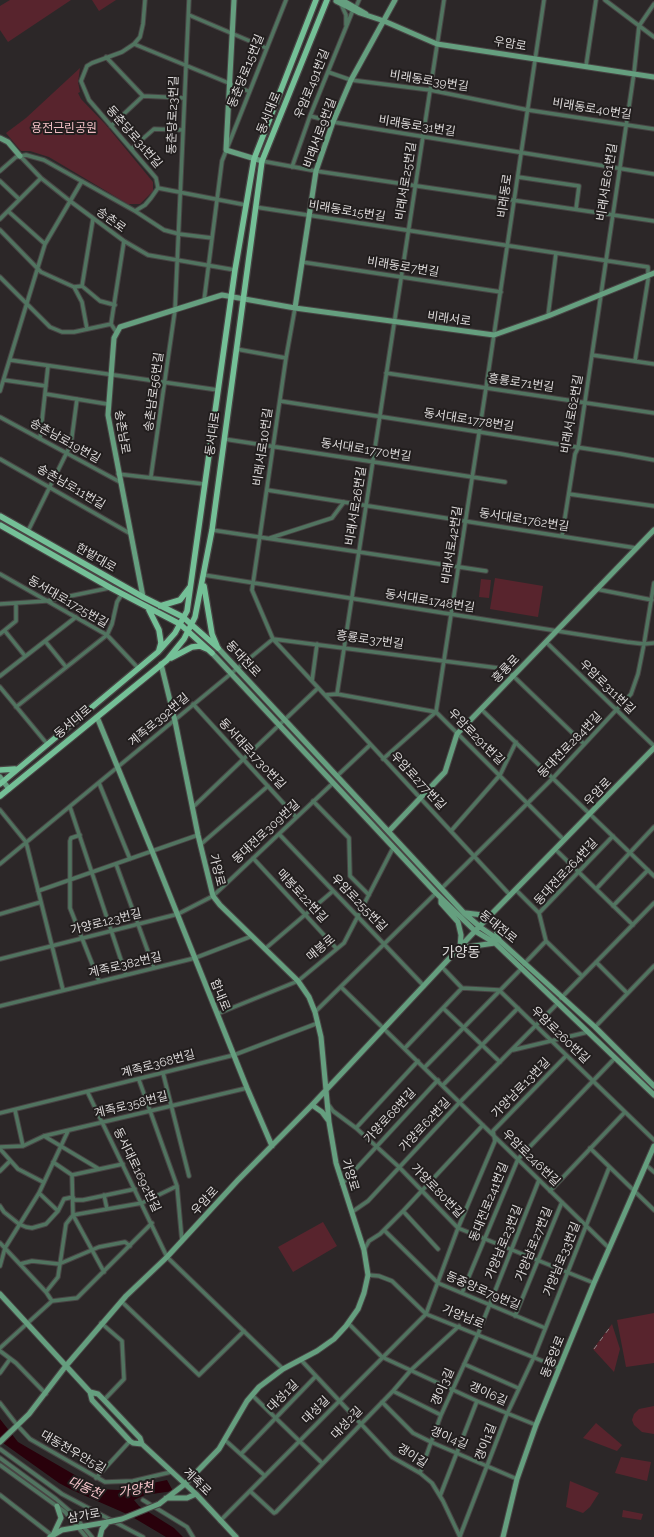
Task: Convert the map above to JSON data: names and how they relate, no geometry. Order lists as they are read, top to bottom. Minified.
{"streets":{"main road":["우암로","동춘당로15번길","동서대로","비래서로9번길","송촌로","비래서로","송촌남로","한밭대로","동대전로","흥룡로","가양로","합내로","동중앙로","계족로","삼가로"],"street":["비래동로39번길","우암로491번길","비래동로40번길","동춘당로23번길","비래동로31번길","동춘당로31번길","비래서로25번길","비래서로61번길","비래동로","비래동로15번길","비래동로7번길","흥룡로71번길","송촌남로56번길","비래서로62번길","동서대로1778번길","송촌남로19번길","비래서로10번길","동서대로1770번길","송촌남로11번길","비래서로26번길","동서대로1762번길","비래서로42번길","동서대로1748번길","동서대로1725번길","흥룡로37번길","우암로311번길","계족로392번길","우암로291번길","동대전로284번길","동서대로1730번길","우암로277번길","동대전로309번길","동대전로264번길","매봉로22번길","우암로255번길","가양로123번길","매봉로","계족로382번길","우암로260번길","계족로368번길","가양남로13번길","계족로358번길","가양로68번길","가양로62번길","우암로246번길","동서대로1692번길","가양로80번길","동대전로241번길","가양남로23번길","가양남로27번길","가양남로33번길","동중앙로79번길","가양남로","갱이3길","갱이6길","대성1길","대성길","대성2길","갱이4길","갱이1길","대동천우안5길","갱이길"]},"crossings":[["우암로","우암로491번길"],["우암로","비래서로9번길"],["우암로","비래서로25번길"],["우암로","비래서로61번길"],["우암로","비래동로"],["우암로","동대전로"],["우암로","우암로311번길"],["우암로","우암로291번길"],["우암로","우암로277번길"],["우암로","가양로"],["우암로","우암로255번길"],["우암로","합내로"],["우암로","우암로246번길"],["우암로","동서대로1692번길"],["우암로","대동천우안5길"],["우암로","계족로"],["동춘당로15번길","동춘당로23번길"],["동춘당로15번길","송촌로"],["비래동로39번길","우암로491번길"],["비래동로39번길","비래동로40번길"],["비래동로39번길","비래서로9번길"],["비래동로39번길","비래서로25번길"],["비래동로39번길","비래동로"],["우암로491번길","비래동로31번길"],["비래동로40번길","비래서로61번길"],["비래동로40번길","비래동로"],["동서대로","비래동로15번길"],["동서대로","송촌로"],["동서대로","비래서로"],["동서대로","동서대로1770번길"],["동서대로","한밭대로"],["동서대로","동서대로1748번길"],["동서대로","동서대로1725번길"],["동서대로","동대전로"],["동서대로","가양로"],["동서대로","합내로"],["동춘당로23번길","동춘당로31번길"],["동춘당로23번길","송촌로"],["비래동로31번길","비래서로9번길"],["비래동로31번길","비래서로25번길"],["비래동로31번길","비래서로61번길"],["비래동로31번길","비래동로"],["비래서로9번길","비래동로15번길"],["비래서로9번길","비래동로7번길"],["비래서로9번길","비래서로"],["비래서로9번길","비래서로10번길"],["비래서로25번길","비래동로15번길"],["비래서로25번길","비래동로7번길"],["비래서로25번길","비래서로"],["비래서로25번길","비래서로26번길"],["비래서로61번길","비래동로15번길"],["비래서로61번길","비래서로"],["비래서로61번길","비래서로62번길"],["비래동로","비래동로15번길"],["비래동로","비래동로7번길"],["비래동로","비래서로"],["비래동로","비래서로42번길"],["비래동로15번길","비래서로"],["비래서로","비래서로62번길"],["비래서로","비래서로10번길"],["비래서로","비래서로26번길"],["비래서로","비래서로42번길"],["흥룡로71번길","비래서로62번길"],["흥룡로71번길","비래서로26번길"],["흥룡로71번길","비래서로42번길"],["비래서로62번길","동서대로1778번길"],["비래서로62번길","동서대로1762번길"],["동서대로1778번길","비래서로10번길"],["동서대로1778번길","비래서로26번길"],["동서대로1778번길","비래서로42번길"],["송촌남로","송촌남로19번길"],["송촌남로","송촌남로11번길"],["송촌남로","한밭대로"],["비래서로10번길","동서대로1770번길"],["비래서로10번길","동서대로1762번길"],["비래서로10번길","동서대로1748번길"],["비래서로10번길","우암로277번길"],["동서대로1770번길","비래서로26번길"],["동서대로1770번길","비래서로42번길"],["비래서로26번길","동서대로1762번길"],["비래서로26번길","동서대로1748번길"],["비래서로26번길","흥룡로37번길"],["비래서로26번길","우암로291번길"],["동서대로1762번길","비래서로42번길"],["동서대로1762번길","흥룡로"],["비래서로42번길","동서대로1748번길"],["비래서로42번길","흥룡로37번길"],["비래서로42번길","우암로291번길"],["한밭대로","동서대로1725번길"],["한밭대로","동대전로"],["동서대로1748번길","흥룡로"],["동서대로1748번길","동대전로284번길"],["흥룡로37번길","흥룡로"],["흥룡로37번길","동대전로284번길"],["흥룡로37번길","우암로277번길"],["동대전로","흥룡로"],["동대전로","계족로392번길"],["동대전로","동대전로284번길"],["동대전로","동대전로309번길"],["동대전로","매봉로"],["동대전로","가양로62번길"],["동대전로","동대전로241번길"],["흥룡로","우암로311번길"],["흥룡로","우암로291번길"],["흥룡로","우암로277번길"],["우암로311번길","동대전로284번길"],["계족로392번길","동서대로1730번길"],["계족로392번길","가양로"],["계족로392번길","합내로"],["우암로291번길","동대전로284번길"],["우암로291번길","우암로277번길"],["동대전로284번길","우암로277번길"],["동서대로1730번길","동대전로309번길"],["동대전로309번길","가양로"],["동대전로309번길","매봉로22번길"],["동대전로309번길","우암로255번길"],["동대전로309번길","가양로123번길"],["가양로","가양로123번길"],["가양로","매봉로"],["가양로","계족로382번길"],["가양로","계족로368번길"],["가양로","가양로68번길"],["가양로","가양로62번길"],["가양로","가양로80번길"],["가양로","가양남로"],["가양로","계족로"],["가양로","삼가로"],["매봉로22번길","매봉로"],["우암로255번길","매봉로"],["가양로123번길","합내로"],["매봉로","합내로"],["계족로382번길","합내로"],["합내로","계족로368번길"],["합내로","계족로358번길"],["우암로260번길","가양남로13번길"],["우암로260번길","가양로62번길"],["우암로260번길","동대전로241번길"],["계족로368번길","동서대로1692번길"],["가양남로13번길","우암로246번길"],["가양남로13번길","가양로80번길"],["가양남로13번길","동중앙로79번길"],["가양남로13번길","가양남로"],["가양남로13번길","대성길"],["계족로358번길","동서대로1692번길"],["가양로68번길","우암로246번길"],["가양로68번길","가양로80번길"],["가양로62번길","우암로246번길"],["가양로62번길","가양로80번길"],["우암로246번길","동대전로241번길"],["우암로246번길","가양남로23번길"],["우암로246번길","가양남로27번길"],["우암로246번길","가양남로33번길"],["우암로246번길","동중앙로"],["가양로80번길","동대전로241번길"],["가양로80번길","가양남로23번길"],["가양로80번길","가양남로27번길"],["가양로80번길","가양남로33번길"],["가양로80번길","동중앙로"],["동대전로241번길","동중앙로79번길"],["가양남로23번길","동중앙로79번길"],["가양남로23번길","가양남로"],["가양남로23번길","갱이3길"],["가양남로27번길","동중앙로79번길"],["가양남로33번길","동중앙로79번길"],["가양남로33번길","가양남로"],["가양남로33번길","갱이1길"],["가양남로","동중앙로"],["가양남로","갱이3길"],["가양남로","대성길"],["가양남로","대성2길"],["가양남로","갱이1길"],["동중앙로","갱이6길"],["동중앙로","갱이4길"],["갱이3길","갱이6길"],["갱이3길","갱이4길"],["갱이3길","갱이길"],["갱이6길","대성길"],["갱이6길","대성2길"],["갱이6길","갱이1길"],["대성길","대성2길"],["대성길","갱이길"],["대성길","계족로"],["대성2길","갱이4길"],["대성2길","갱이길"],["갱이4길","갱이1길"],["갱이1길","갱이길"],["대동천우안5길","계족로"],["계족로","삼가로"]],"districts":["가양동"],"water":["대동천","가양천"],"parks":["용전근린공원"]}
